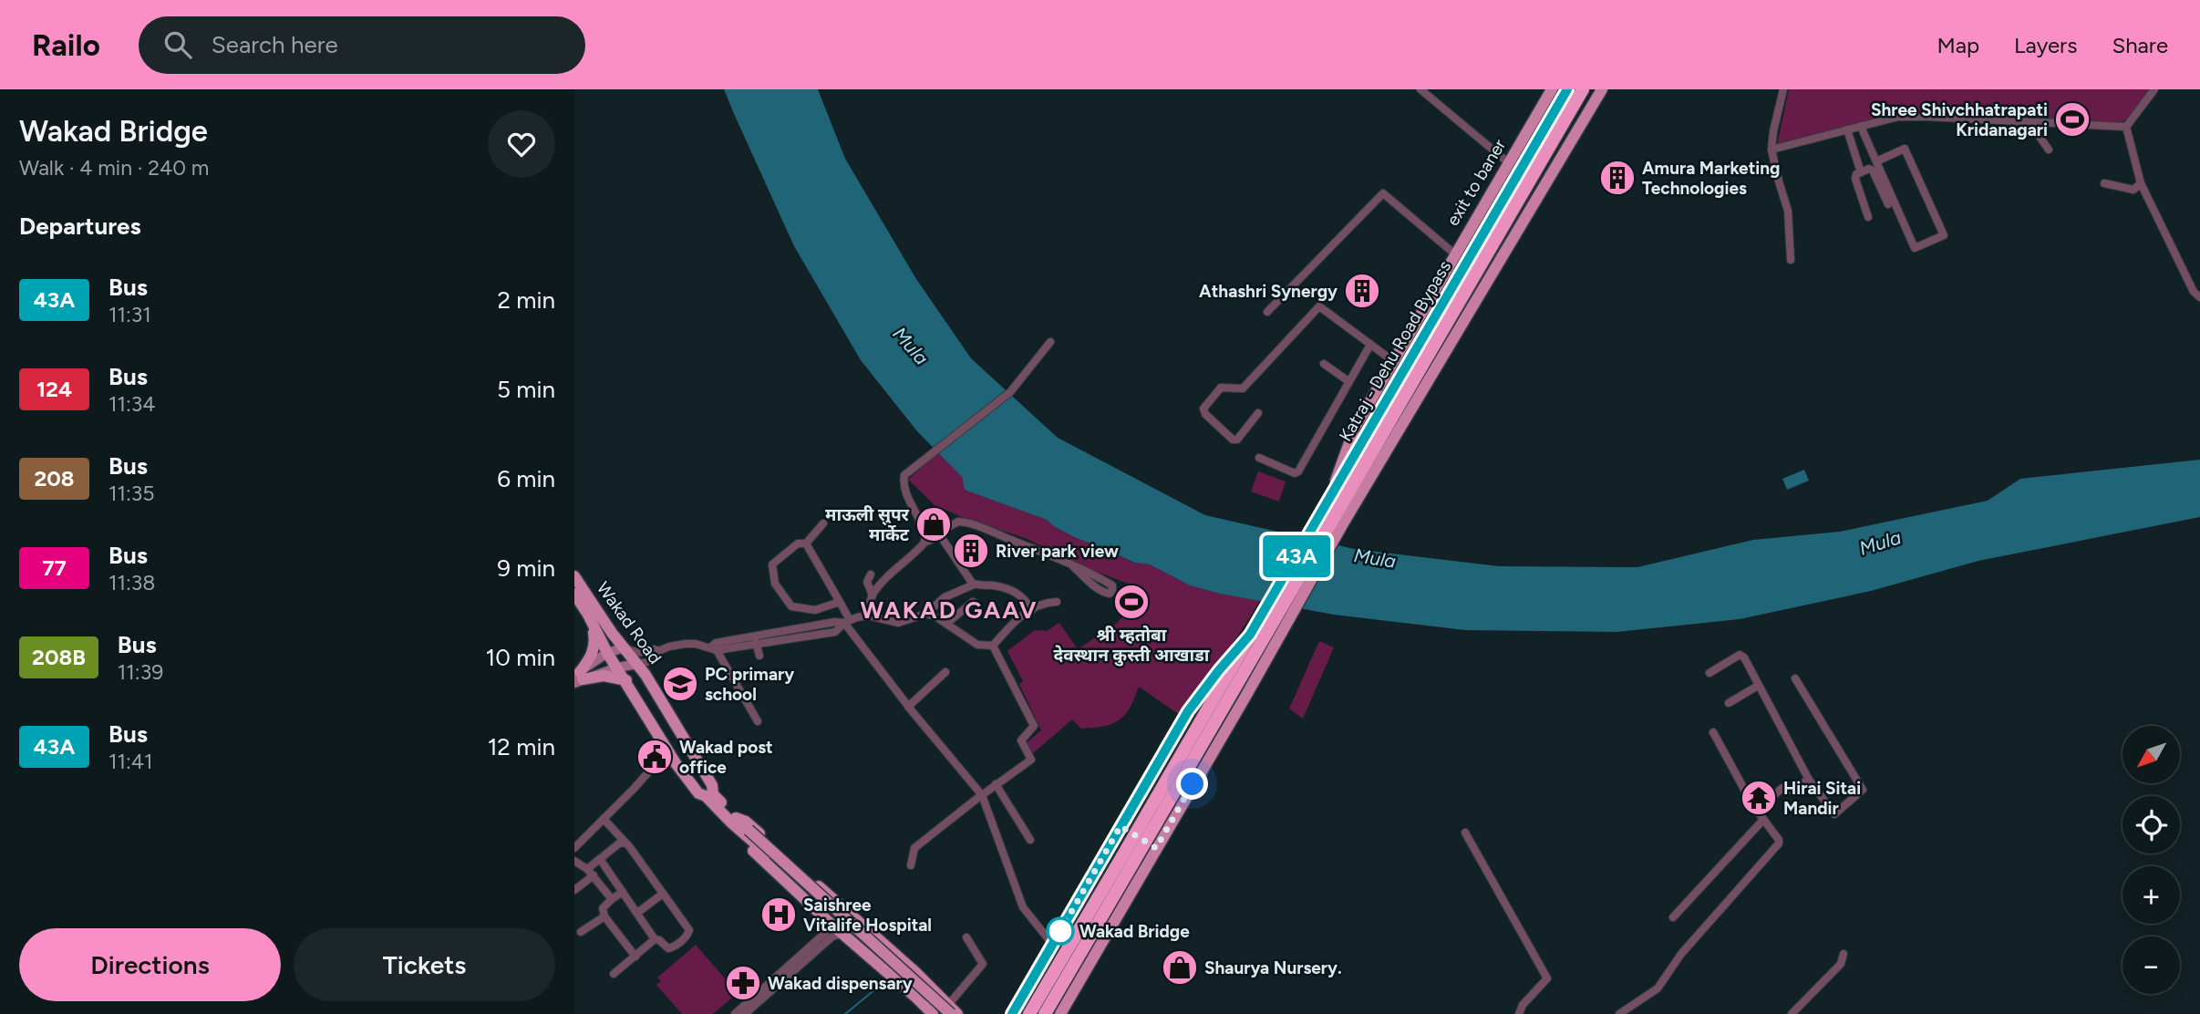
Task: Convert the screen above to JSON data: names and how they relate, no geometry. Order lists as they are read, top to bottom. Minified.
{"streets":{"highway":["Katraj - Dehu Road Bypass"],"main road":["exit to baner","Wakad Road"]},"crossings":[["exit to baner","Katraj - Dehu Road Bypass"]],"districts":["WAKAD GAAV"],"water":["Mula"],"places":{"sports":["Shree Shivchhatrapati Kridanagari","श्री म्हतोबा देवस्थान कुस्ती आखाडा"],"building":["Amura Marketing Technologies","Athashri Synergy","River park view"],"shop":["माऊली सुपर मार्केट","Shaurya Nursery."],"school or university":["PC primary school"],"public building":["Wakad post office"],"temple":["Hirai Sitai Mandir"],"hospital":["Saishree Vitalife Hospital"],"other":["Wakad Bridge"],"pharmacy":["Wakad dispensary"]},"lines":["bus line 43A"],"north":"bottom left","page":{"header":"Railo","search":"Search here","nav":["Map","Layers","Share"],"heading":[["Wakad Bridge","Walk · 4 min · 240 m"],"Departures"],"on_map":"43A","list":[{"mark":"43A","name":"Bus","note":"11:31","value":"2 min"},{"mark":"124","name":"Bus","note":"11:34","value":"5 min"},{"mark":"208","name":"Bus","note":"11:35","value":"6 min"},{"mark":"77","name":"Bus","note":"11:38","value":"9 min"},{"mark":"208B","name":"Bus","note":"11:39","value":"10 min"},{"mark":"43A","name":"Bus","note":"11:41","value":"12 min"}],"map_buttons":["+","−"],"buttons":["Directions","Tickets"]}}
